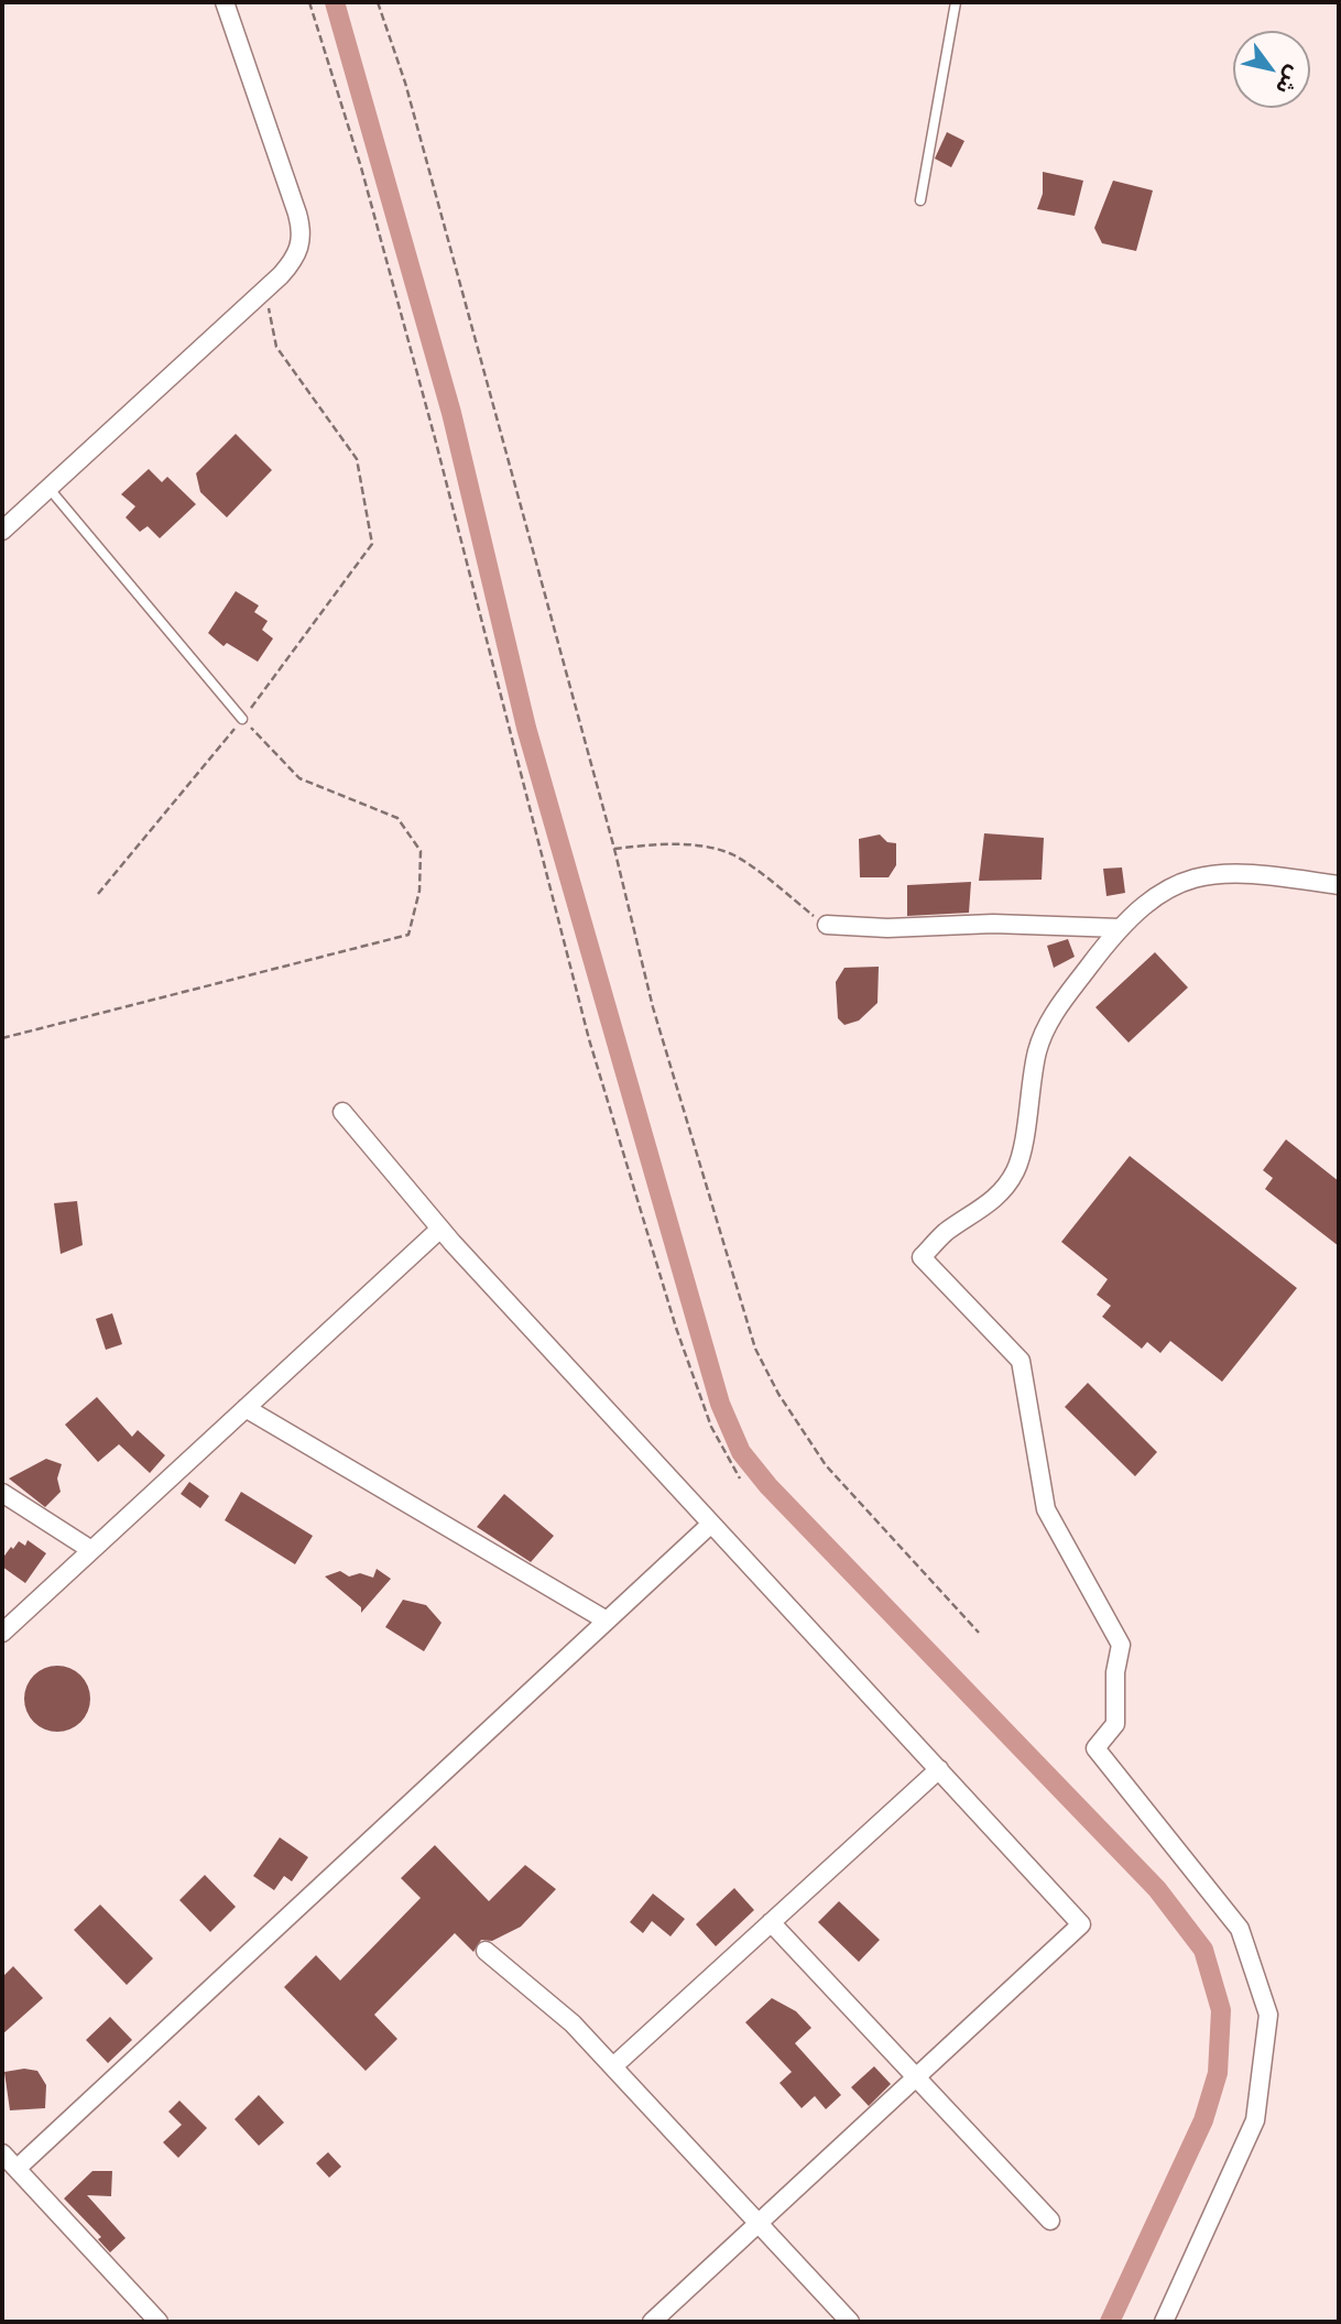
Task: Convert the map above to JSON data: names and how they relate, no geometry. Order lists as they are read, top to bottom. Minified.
{"north":"bottom right"}
